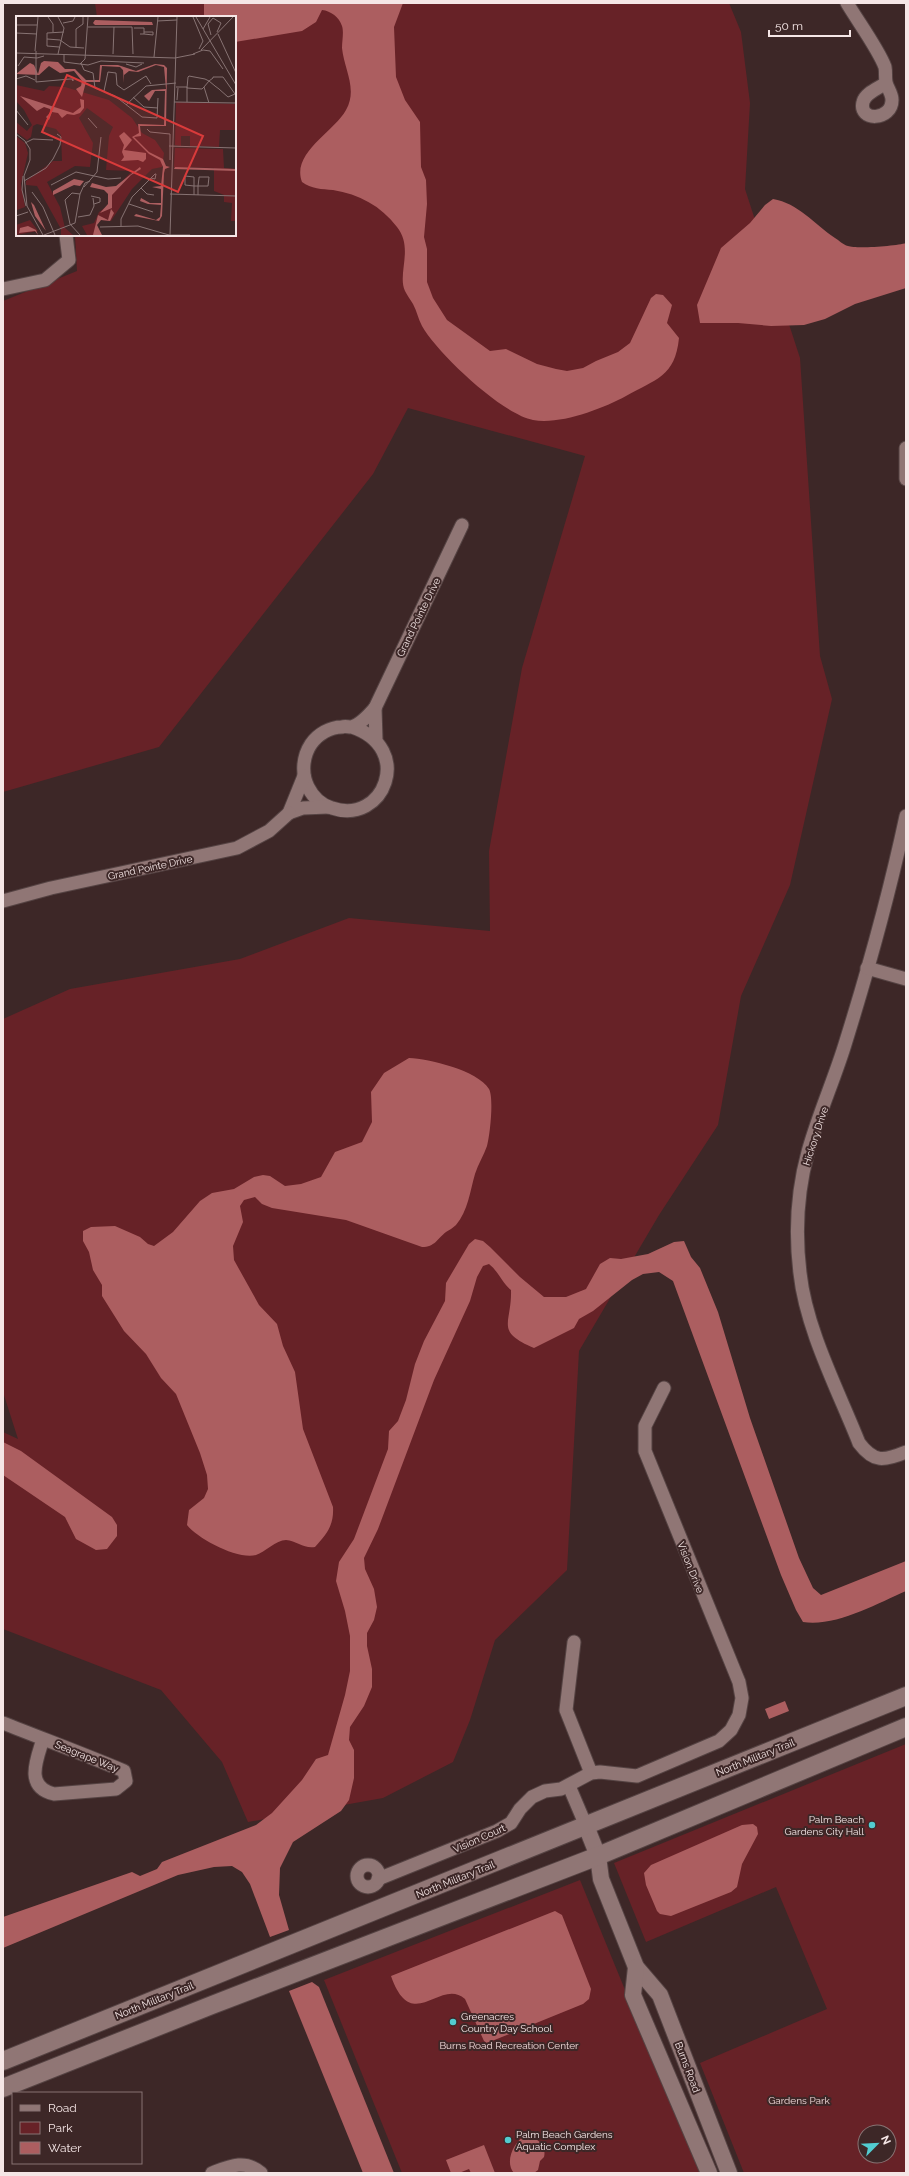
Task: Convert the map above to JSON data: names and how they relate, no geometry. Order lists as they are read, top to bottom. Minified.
{"streets":{"main road":["North Military Trail"],"street":["Grand Pointe Drive","Hickory Drive","Vision Drive","Seagrape Way","Vision Court","Burns Road"]},"crossings":[["North Military Trail","Burns Road"]],"parks":["Burns Road Recreation Center","Gardens Park"],"places":["Palm Beach Gardens City Hall","Greenacres Country Day School","Palm Beach Gardens Aquatic Complex"],"legend":["Road","Park","Water"],"scale_bar":"50 m","north":"top right"}
